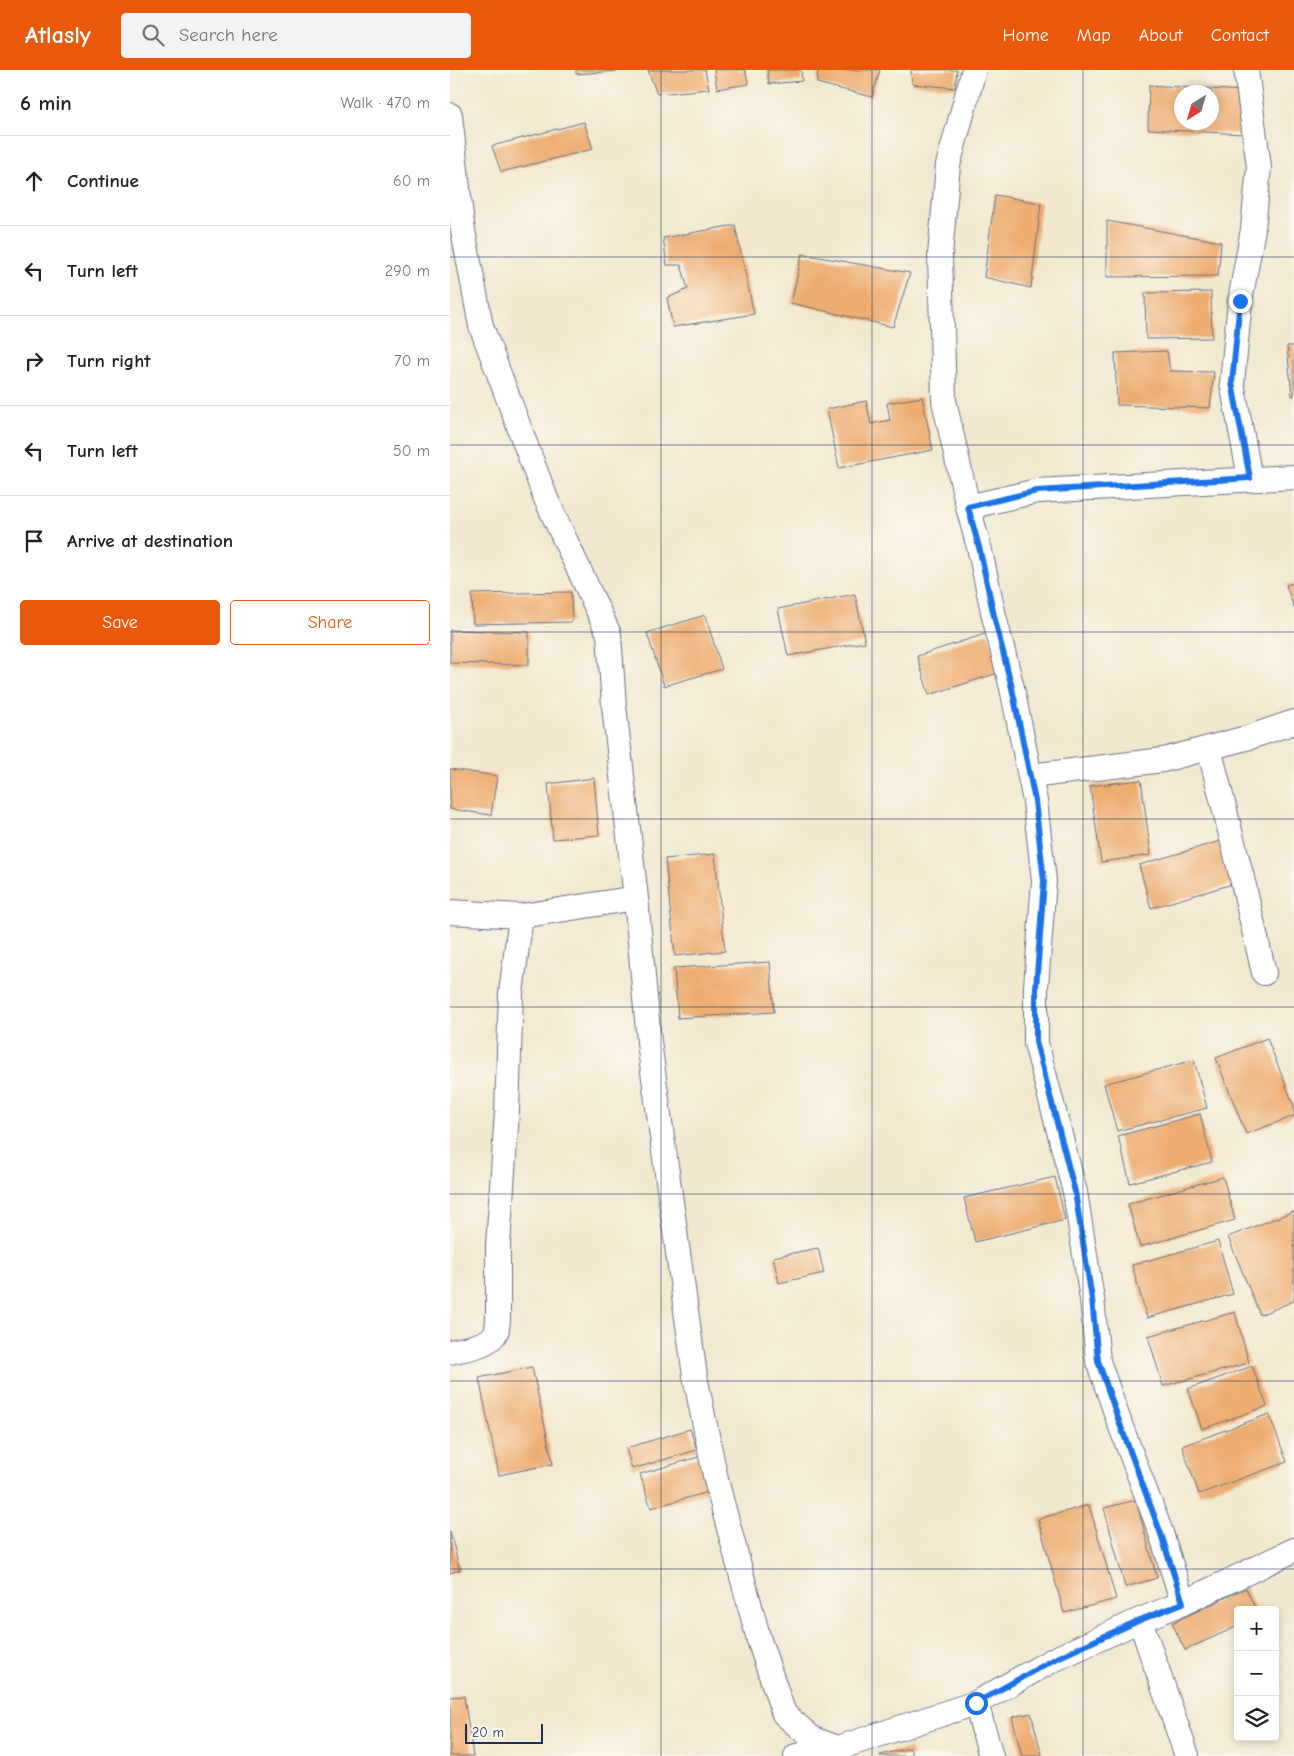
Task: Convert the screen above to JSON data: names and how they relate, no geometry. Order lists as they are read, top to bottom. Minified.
{"scale_bar":"20 m","north":"bottom left","page":{"header":"Atlasly","search":"Search here","nav":["Home","Map","About","Contact"],"heading":["6 min","Walk · 470 m"],"list":[["Continue","60 m"],["Turn left","290 m"],["Turn right","70 m"],["Turn left","50 m"],"Arrive at destination"],"buttons":["Save","Share"],"map_buttons":["+","−"],"scale":"20 m"}}
